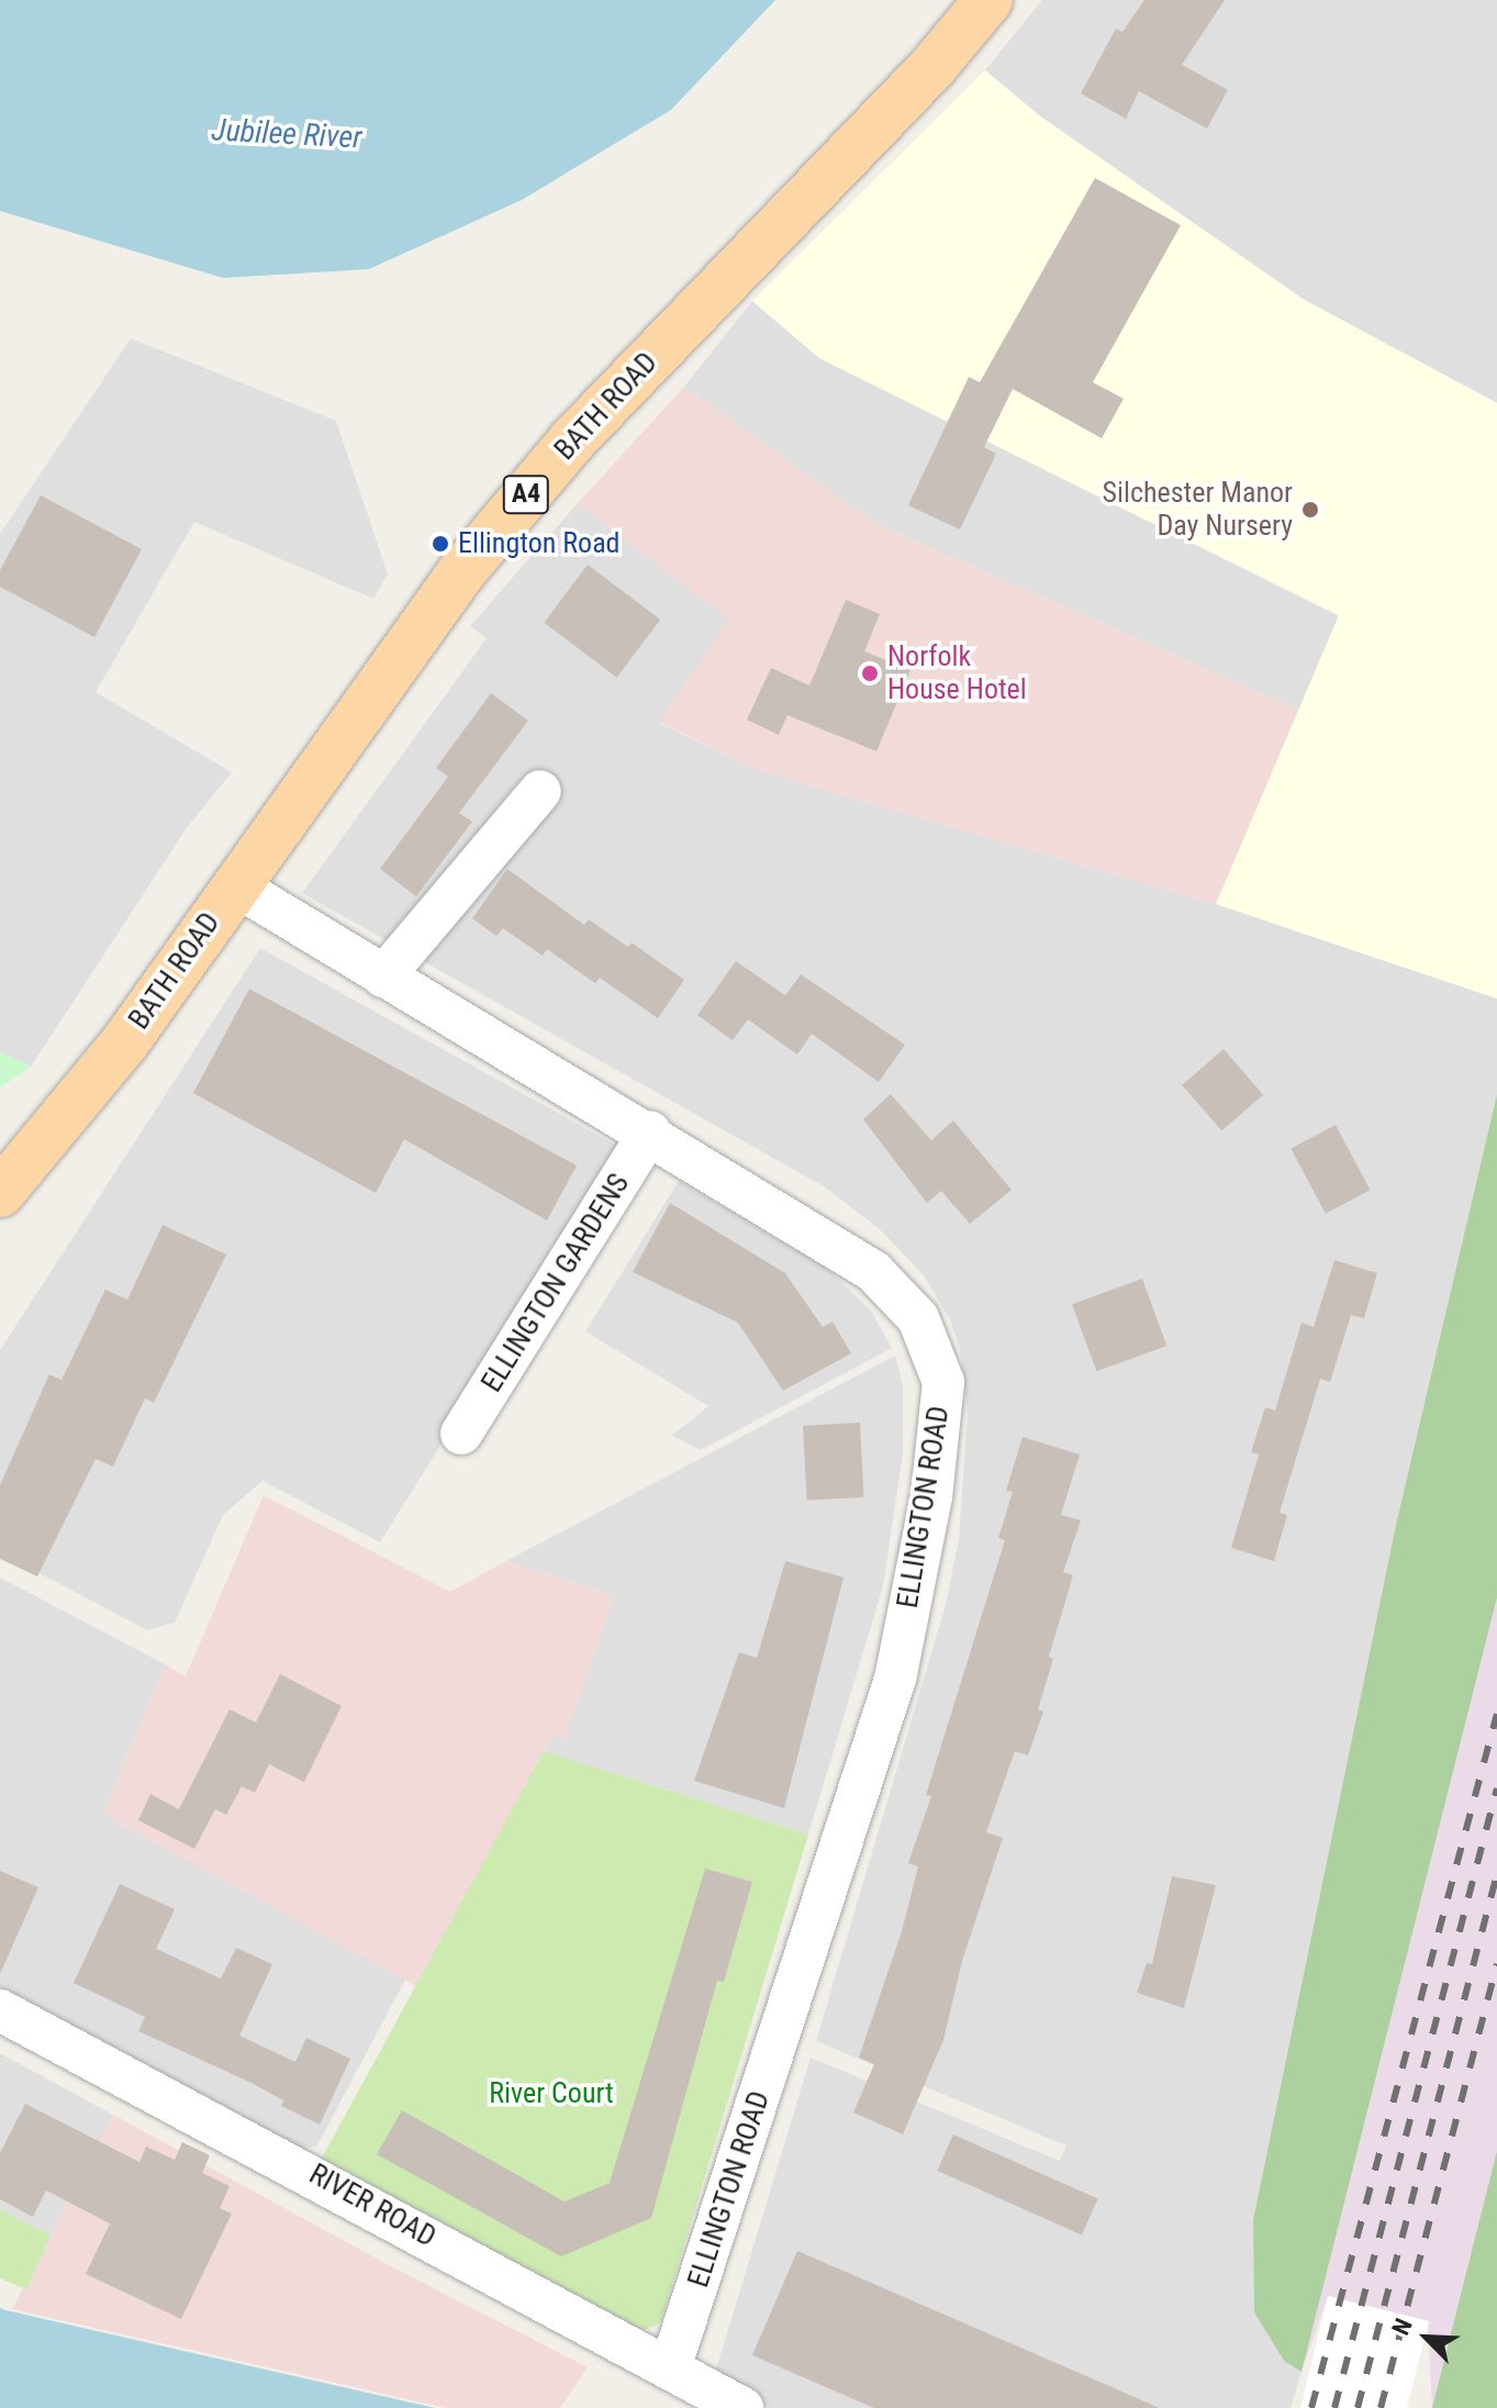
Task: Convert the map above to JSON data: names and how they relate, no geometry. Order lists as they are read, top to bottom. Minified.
{"streets":{"main road":["BATH ROAD","A4"],"street":["ELLINGTON GARDENS","ELLINGTON ROAD","RIVER ROAD"]},"crossings":[["BATH ROAD","ELLINGTON ROAD"],["ELLINGTON GARDENS","ELLINGTON ROAD"],["ELLINGTON ROAD","RIVER ROAD"]],"water":["Jubilee River"],"parks":["River Court"],"places":["Silchester Manor Day Nursery","Ellington Road","Norfolk House Hotel"],"north":"top left"}
